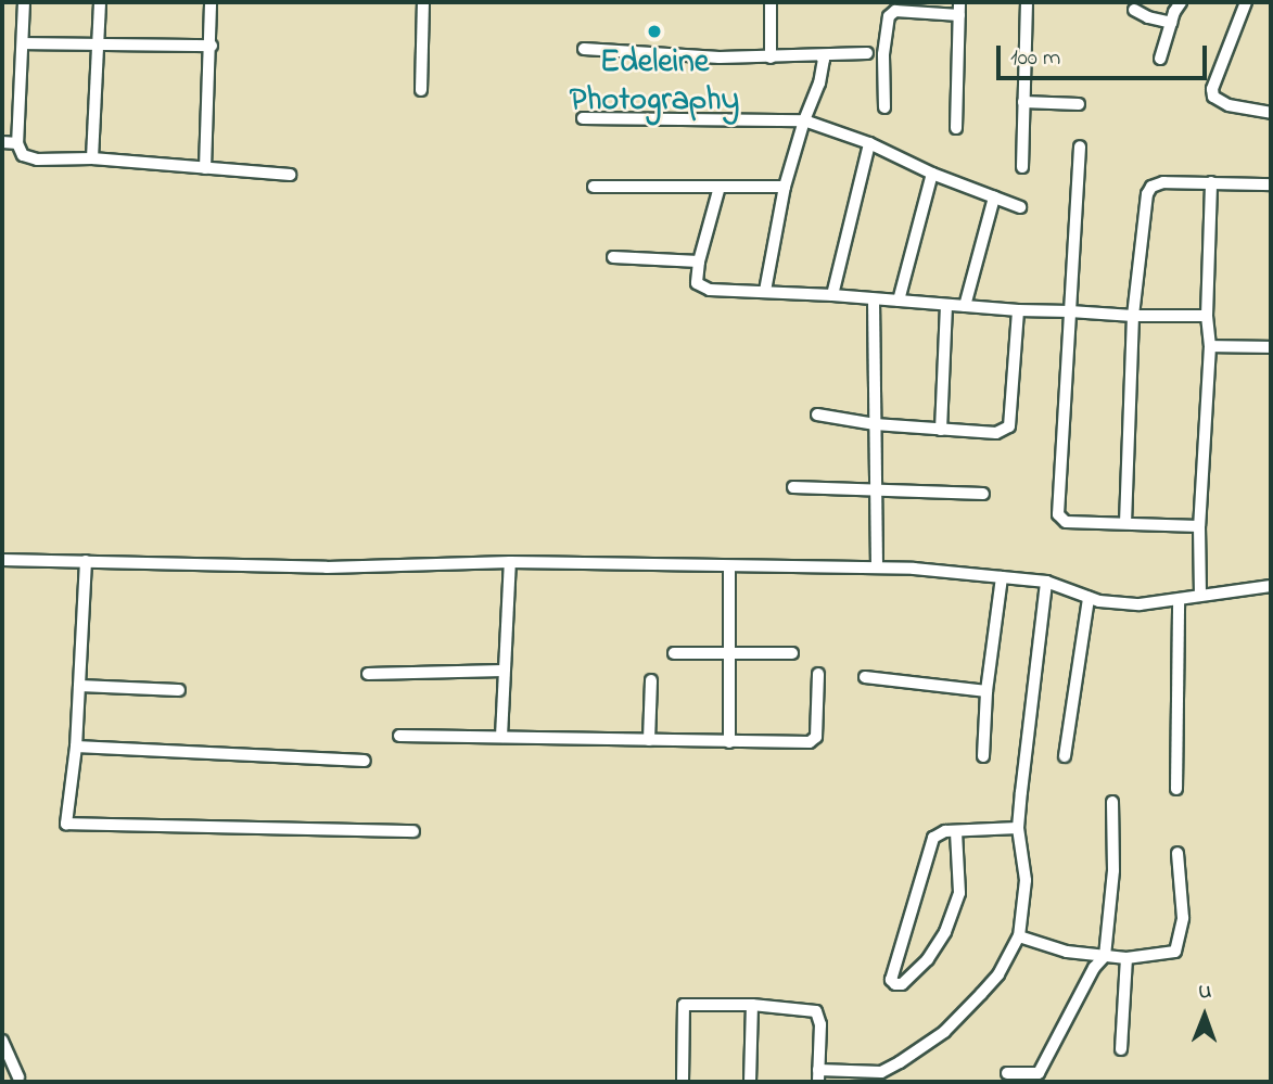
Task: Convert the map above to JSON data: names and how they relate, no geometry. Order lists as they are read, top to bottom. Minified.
{"places":["Edeleine Photography"],"scale_bar":"100 m","north":"top"}
